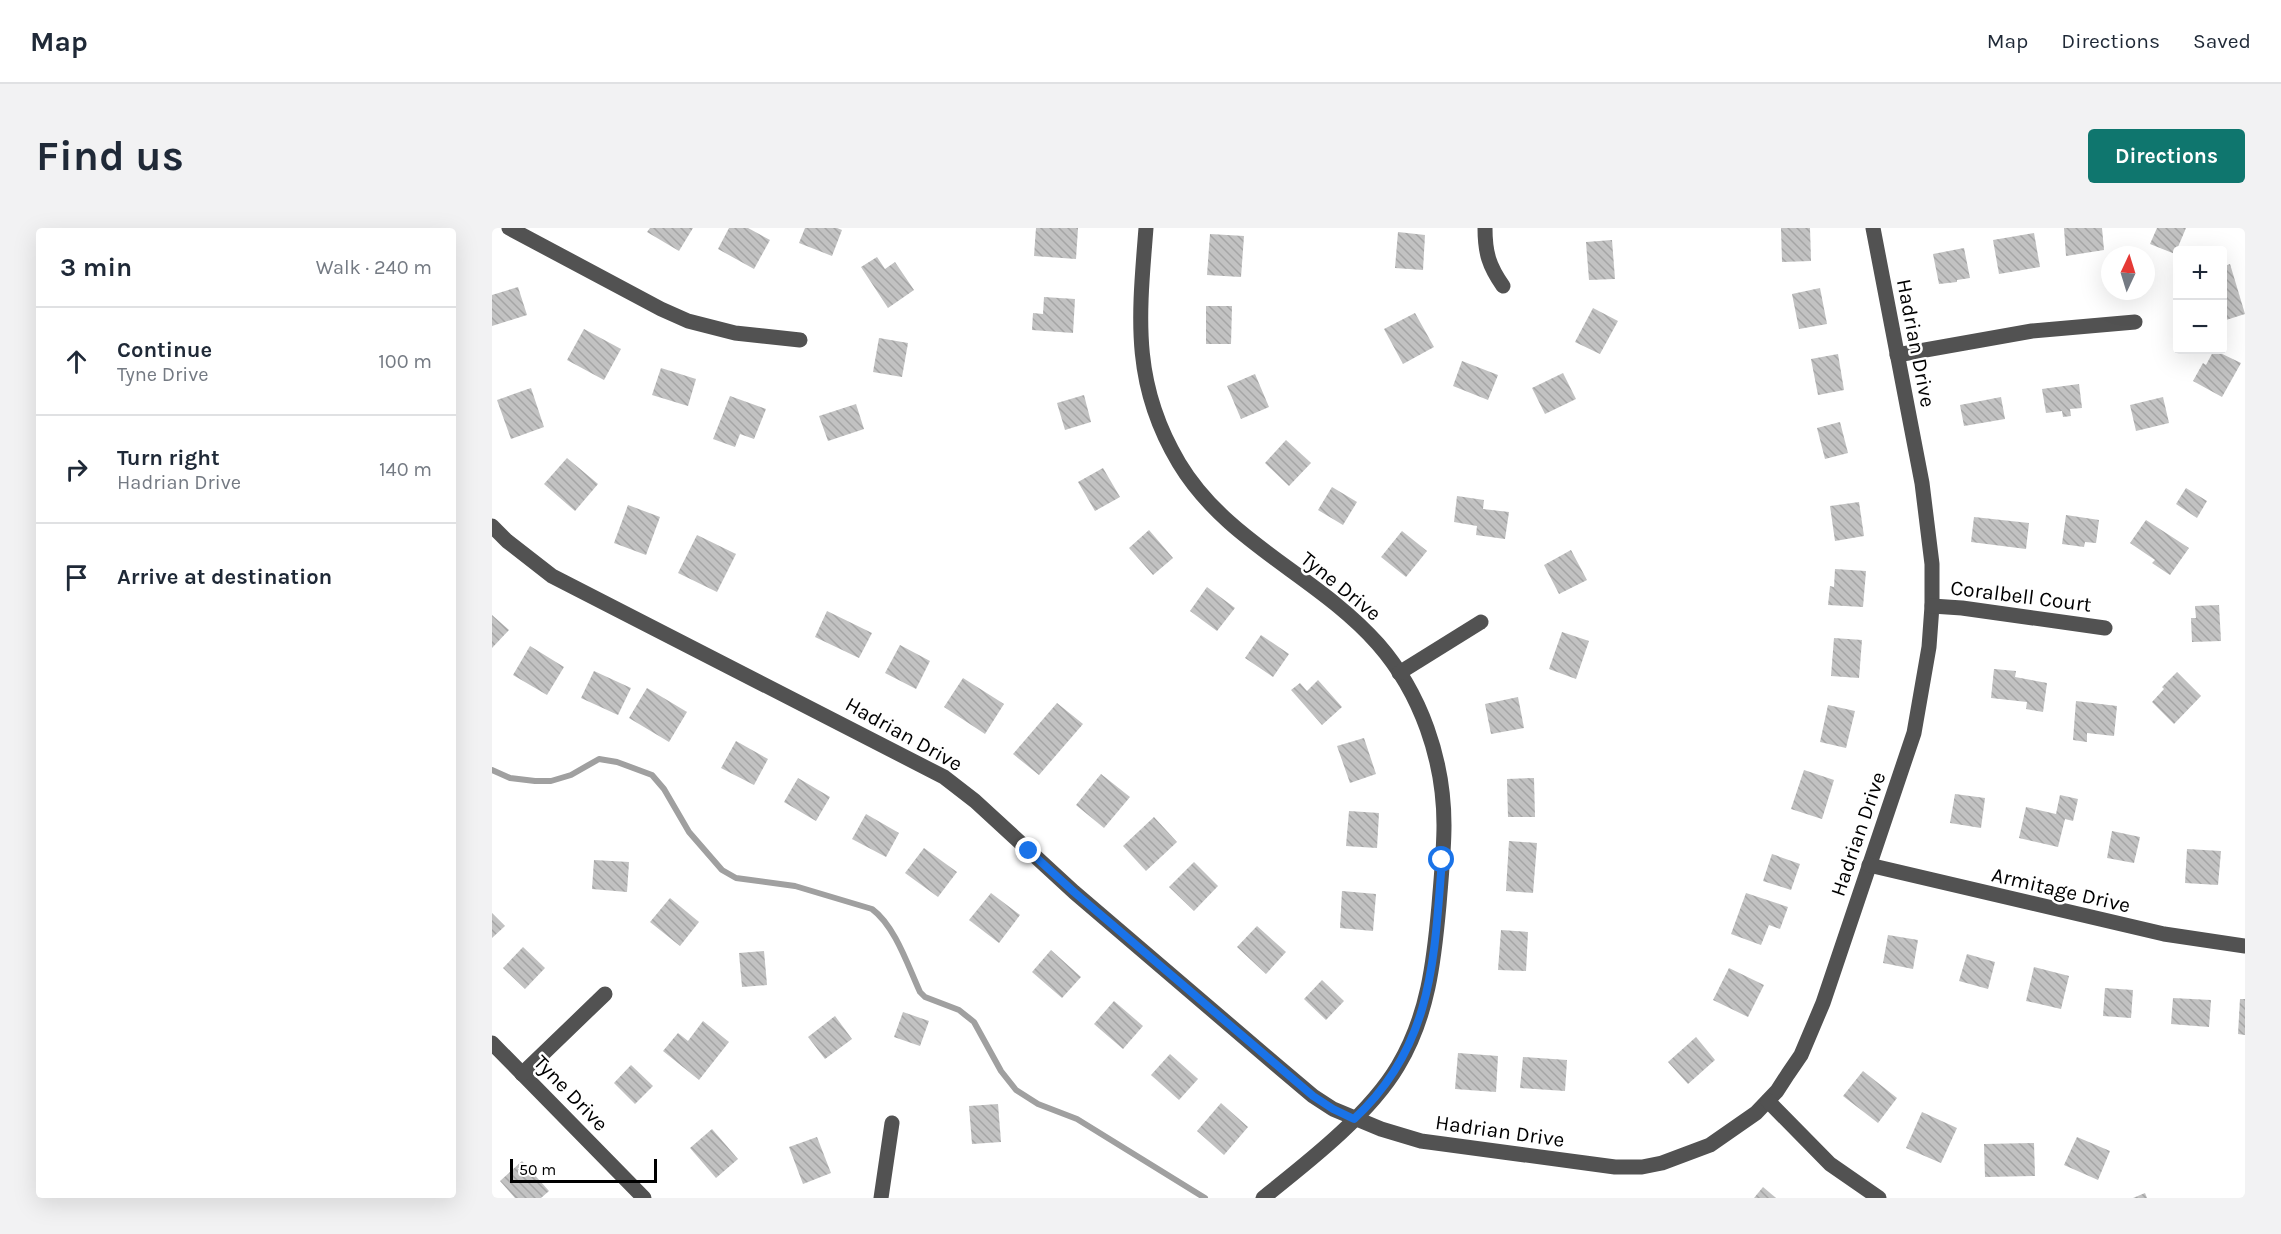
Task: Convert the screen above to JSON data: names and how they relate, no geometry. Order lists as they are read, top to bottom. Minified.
{"streets":{"street":["Hadrian Drive","Tyne Drive","Coralbell Court","Armitage Drive"]},"crossings":[["Hadrian Drive","Tyne Drive"],["Hadrian Drive","Coralbell Court"],["Hadrian Drive","Armitage Drive"]],"scale_bar":"50 m","north":"top","page":{"header":"Map","nav":["Map","Directions","Saved"],"buttons":"Directions","title":"Find us","heading":["3 min","Walk · 240 m"],"map_buttons":["+","−"],"list":[["Continue","Tyne Drive","100 m"],["Turn right","Hadrian Drive","140 m"],"Arrive at destination"],"scale":"50 m"}}
